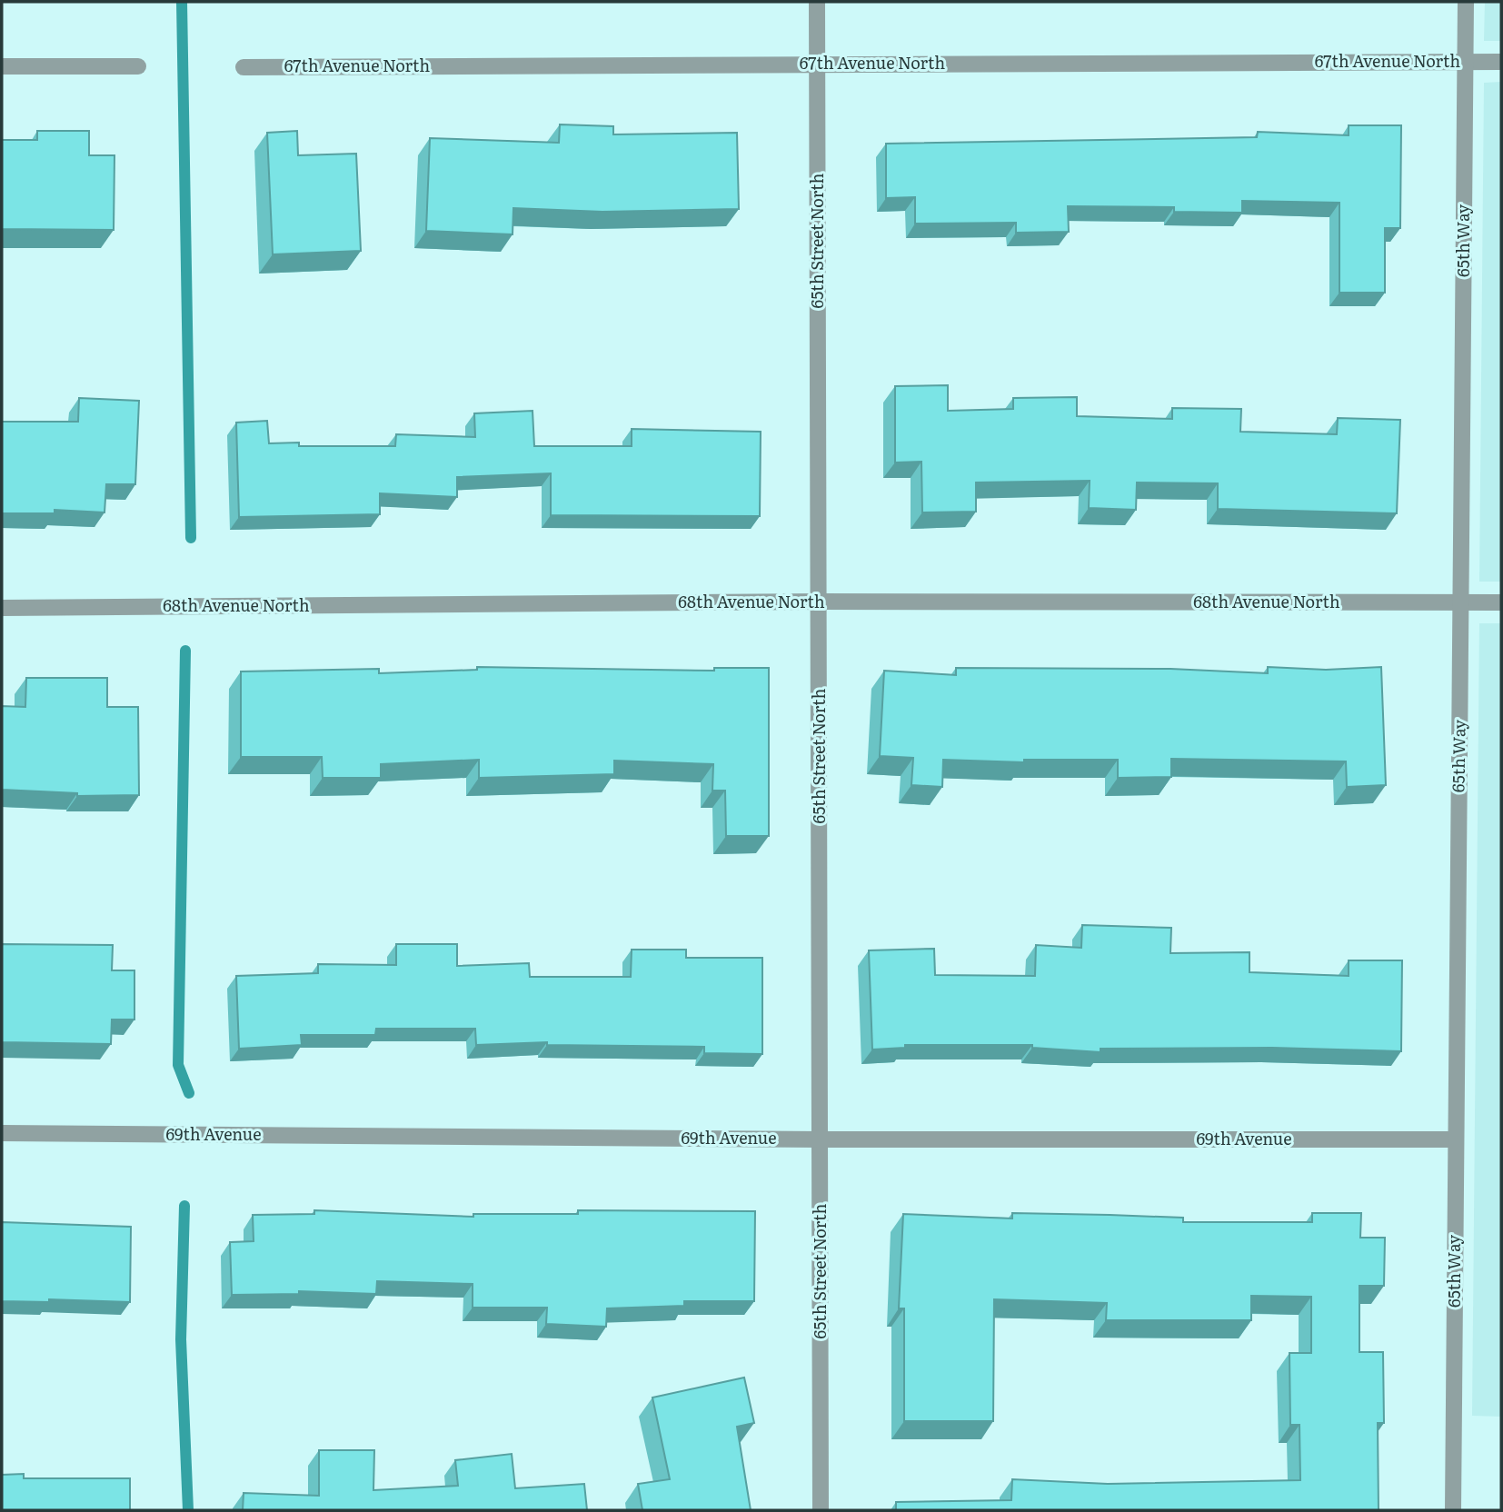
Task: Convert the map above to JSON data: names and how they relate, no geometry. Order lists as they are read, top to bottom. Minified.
{"streets":{"street":["67th Avenue North","65th Street North","65th Way","68th Avenue North","69th Avenue"]},"crossings":[["67th Avenue North","65th Street North"],["67th Avenue North","65th Way"],["65th Street North","68th Avenue North"],["65th Street North","69th Avenue"],["65th Way","68th Avenue North"],["65th Way","69th Avenue"]]}
